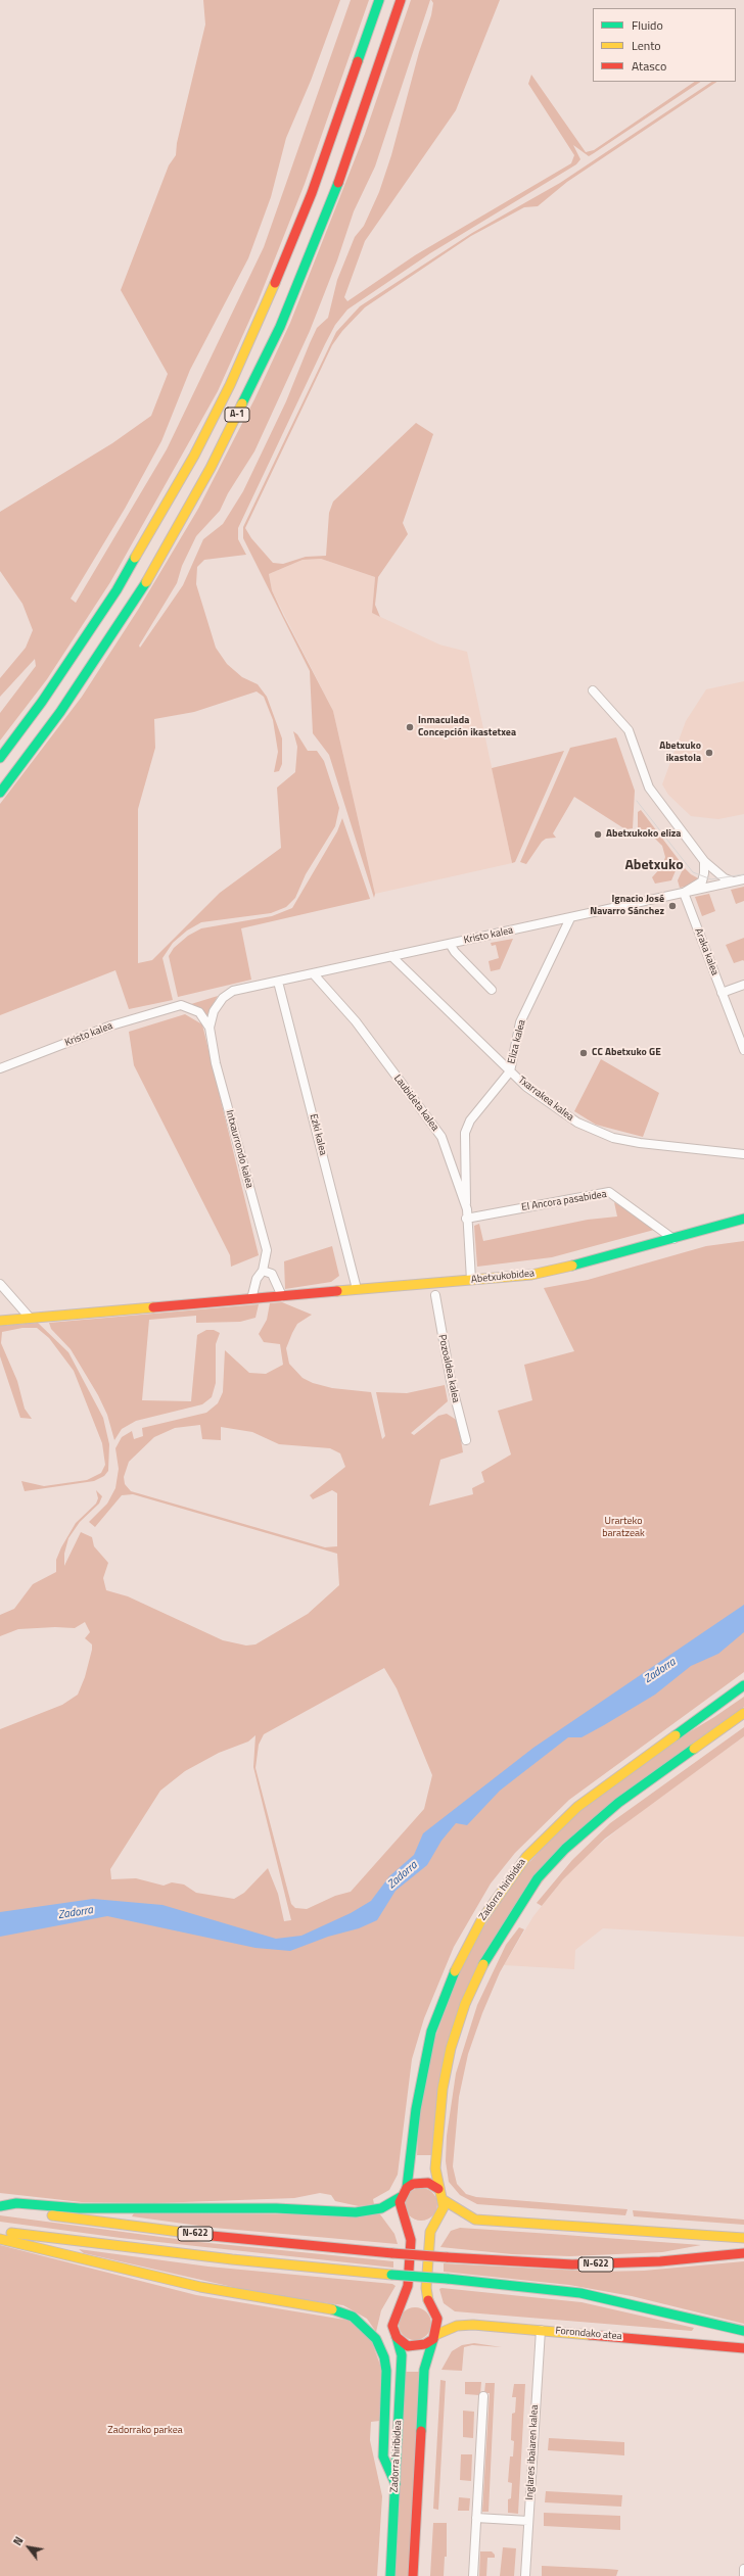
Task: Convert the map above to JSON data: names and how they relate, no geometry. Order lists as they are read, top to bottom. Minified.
{"streets":{"main road":["A-1","Abetxukobidea","Zadorra hiribidea","N-622","Forondako atea"],"street":["Kristo kalea","Araka kalea","Eliza kalea","Txarrakea kalea","Laubideta kalea","Ezki kalea","Intxaurrondo kalea","El Ancora pasabidea","Pozoaldea kalea","Inglares ibaiaren kalea"]},"crossings":[["Kristo kalea","Araka kalea"],["Kristo kalea","Eliza kalea"],["Kristo kalea","Txarrakea kalea"],["Kristo kalea","Laubideta kalea"],["Kristo kalea","Ezki kalea"],["Kristo kalea","Intxaurrondo kalea"],["Eliza kalea","Txarrakea kalea"],["Eliza kalea","Laubideta kalea"],["Eliza kalea","El Ancora pasabidea"],["Laubideta kalea","El Ancora pasabidea"],["Laubideta kalea","Abetxukobidea"],["Ezki kalea","Abetxukobidea"],["Intxaurrondo kalea","Abetxukobidea"],["El Ancora pasabidea","Abetxukobidea"],["Zadorra hiribidea","Forondako atea"],["Forondako atea","Inglares ibaiaren kalea"]],"districts":["Abetxuko"],"water":["Zadorra"],"parks":["Urarteko baratzeak","Zadorrako parkea"],"places":["Inmaculada Concepción ikastetxea","Abetxuko ikastola","Abetxukoko eliza","Ignacio José Navarro Sánchez","CC Abetxuko GE"],"legend":["Fluido","Lento","Atasco"],"north":"top left"}
